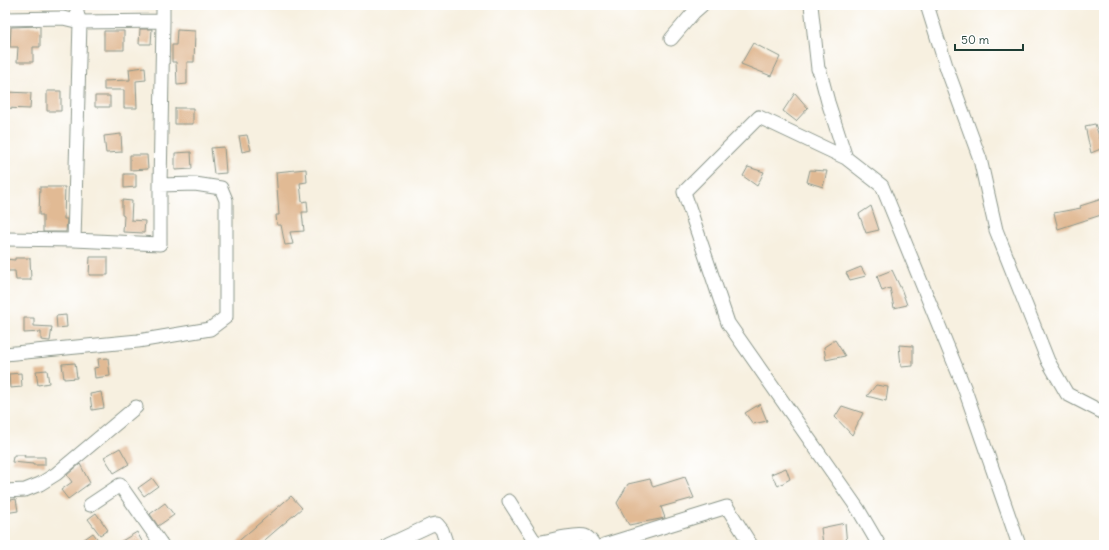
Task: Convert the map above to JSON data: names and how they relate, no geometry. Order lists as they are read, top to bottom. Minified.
{"scale_bar":"50 m"}
